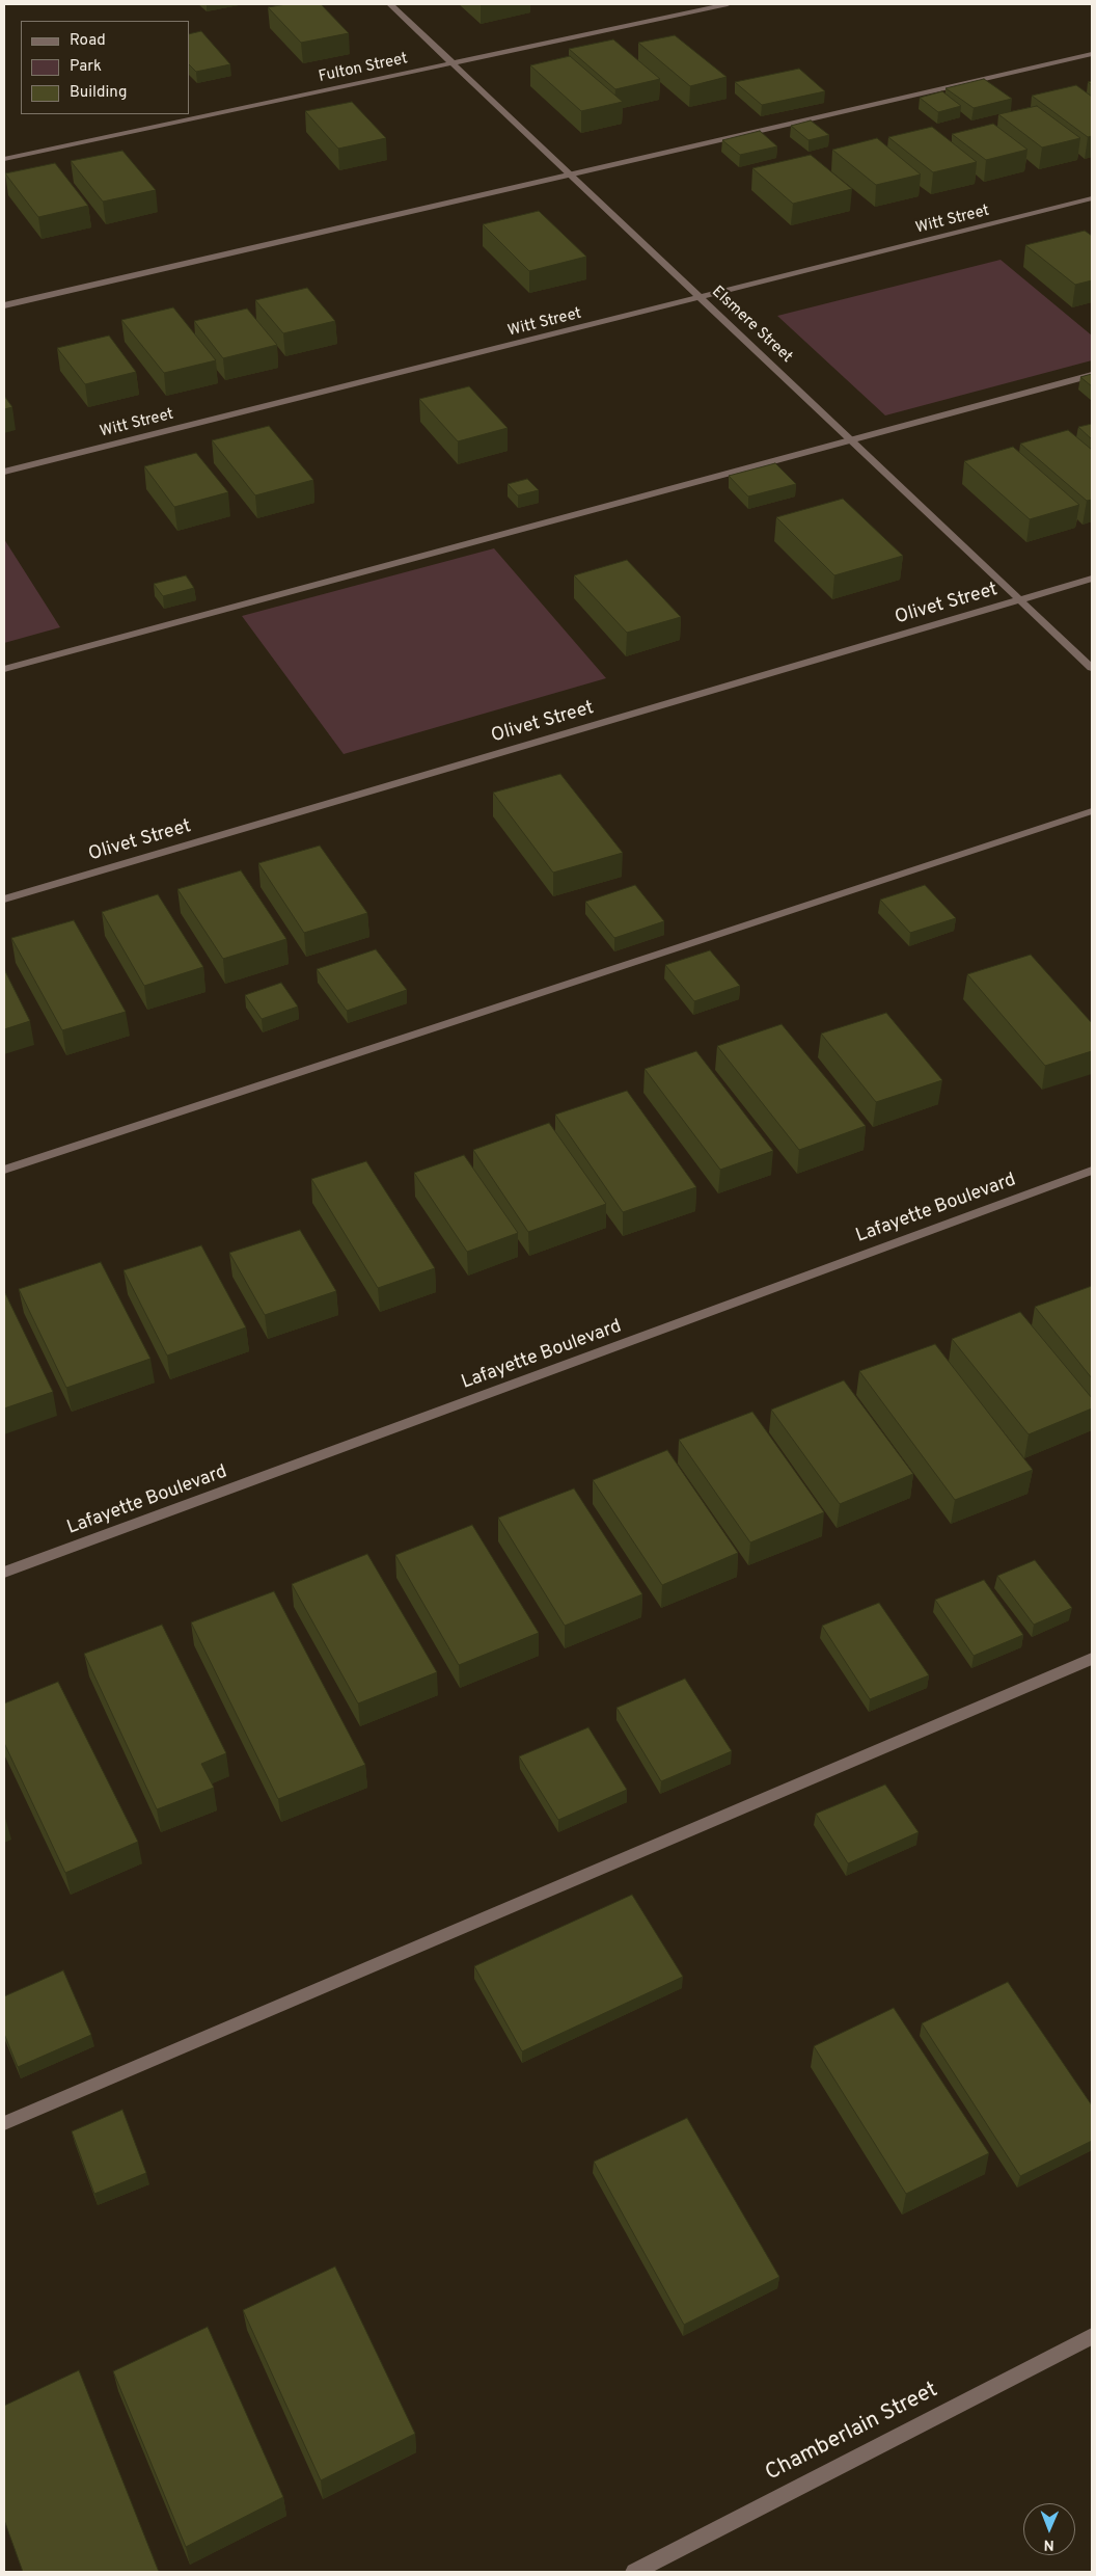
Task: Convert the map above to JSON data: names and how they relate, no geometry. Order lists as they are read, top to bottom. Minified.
{"streets":{"street":["Fulton Street","Witt Street","Elsmere Street","Olivet Street","Lafayette Boulevard","Chamberlain Street"]},"crossings":[["Fulton Street","Elsmere Street"],["Witt Street","Elsmere Street"],["Elsmere Street","Olivet Street"]],"legend":["Road","Park","Building"],"north":"bottom"}
